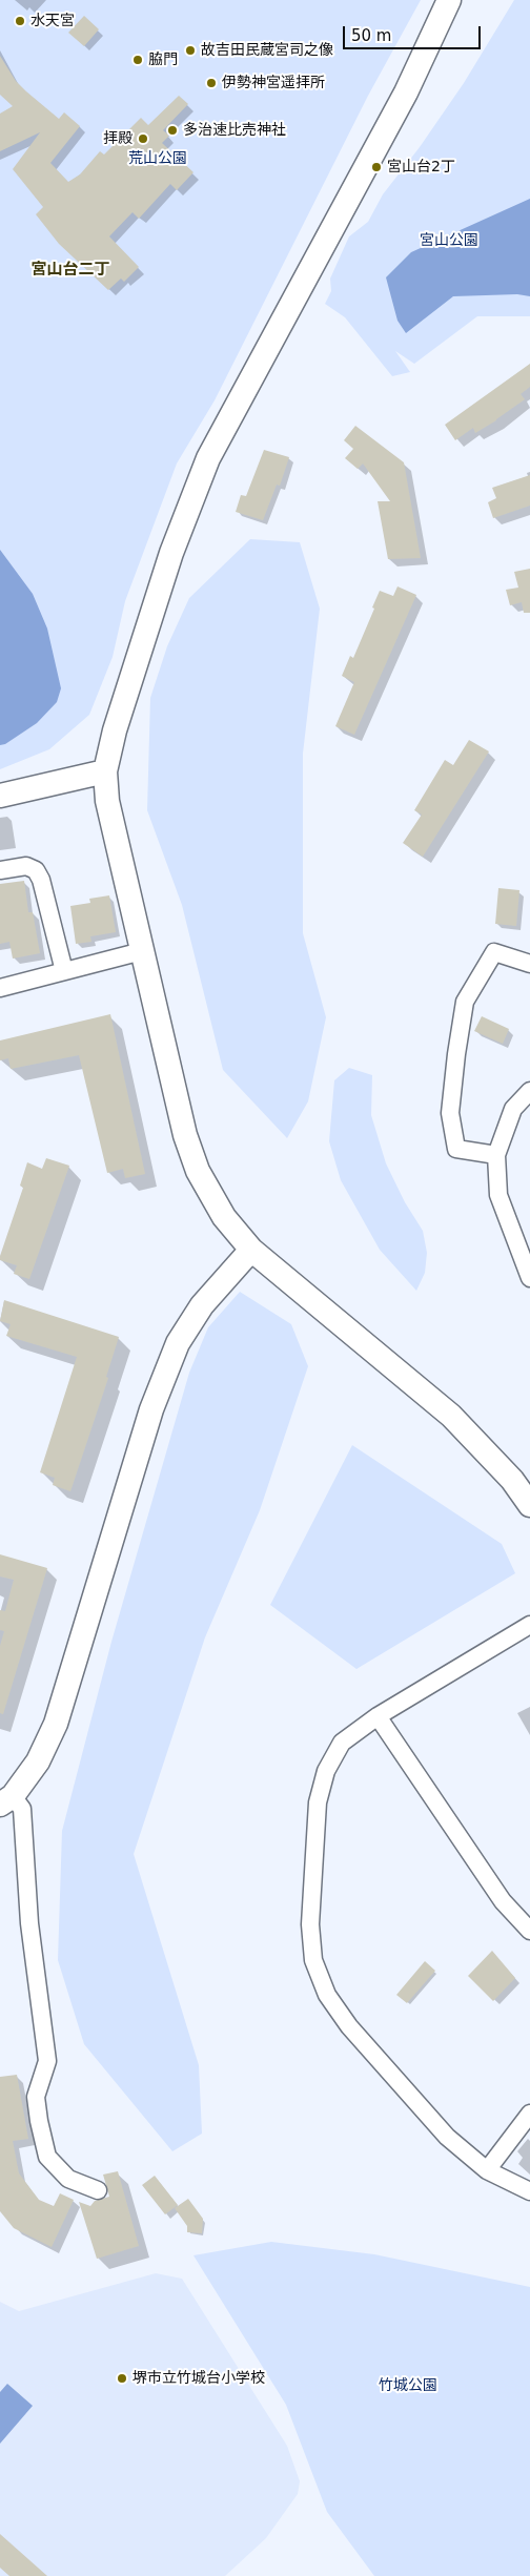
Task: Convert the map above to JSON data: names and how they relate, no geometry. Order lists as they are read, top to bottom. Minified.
{"districts":["宮山台二丁"],"parks":["荒山公園","宮山公園","竹城公園"],"places":["水天宮","故吉田民蔵宮司之像","脇門","伊勢神宮遥拝所","多治速比売神社","拝殿","宮山台2丁","堺市立竹城台小学校"],"scale_bar":"50 m"}
